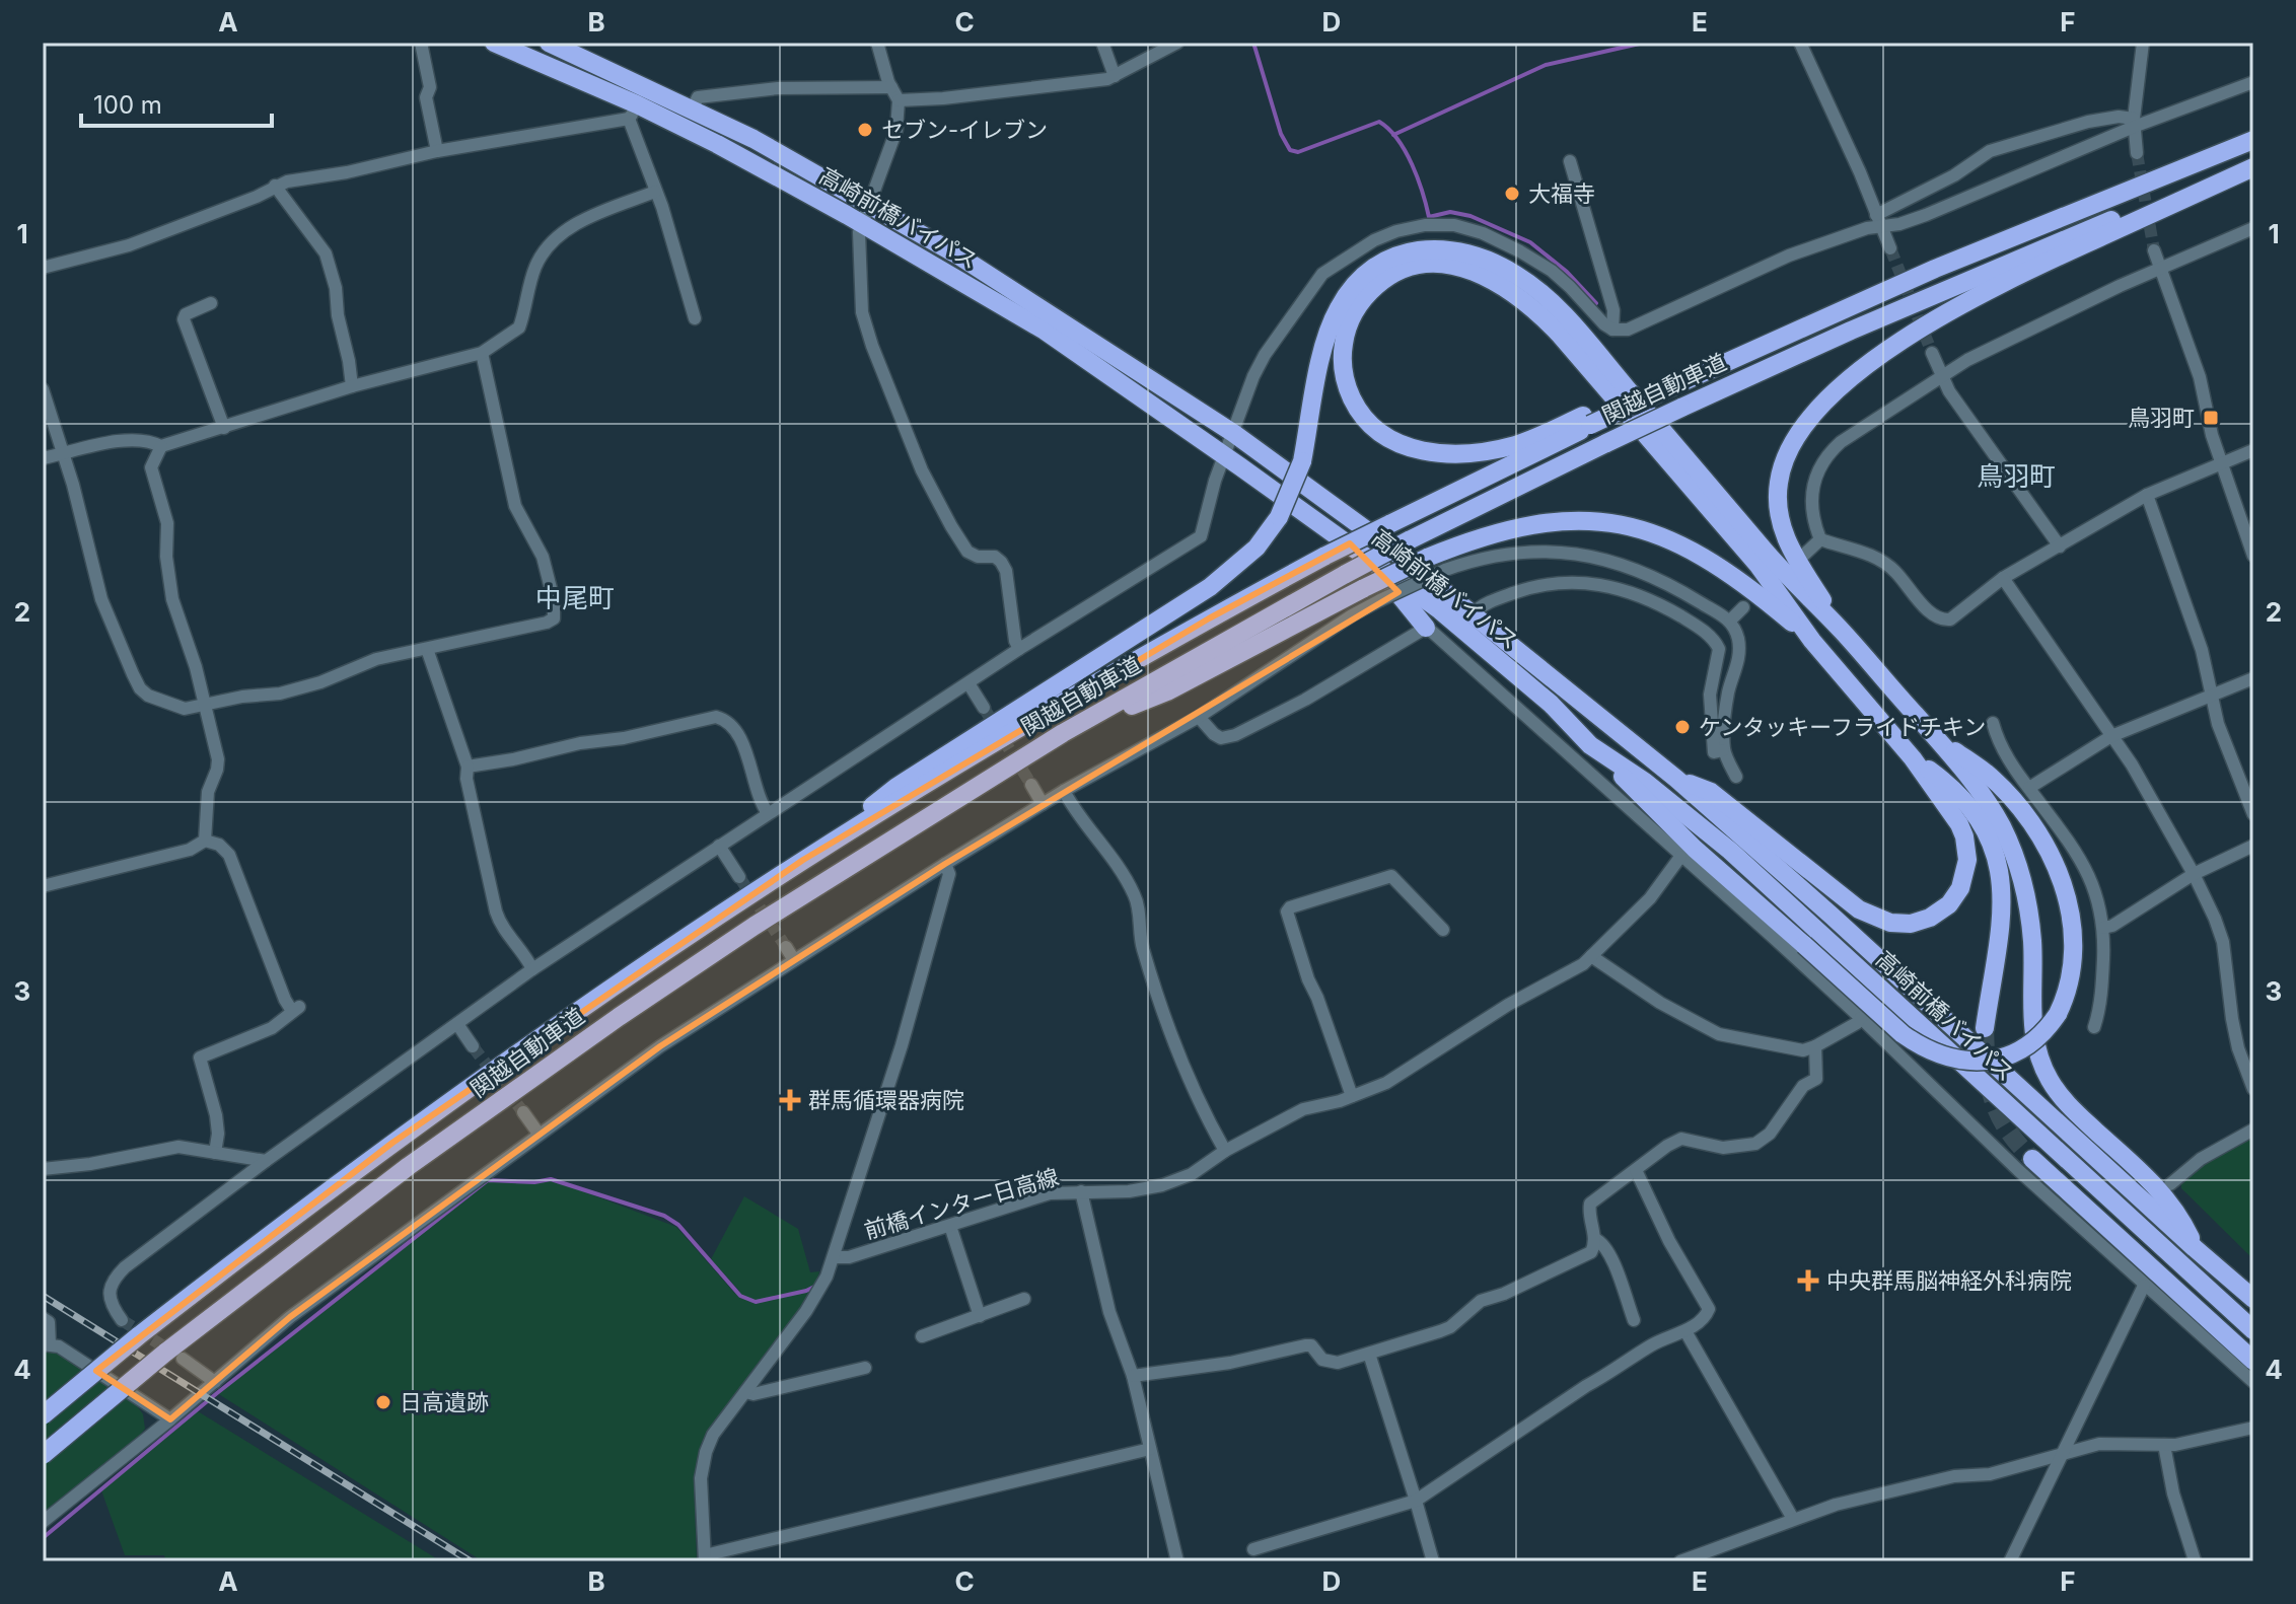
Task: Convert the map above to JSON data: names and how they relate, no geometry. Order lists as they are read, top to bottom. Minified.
{"streets":{"highway":["高崎前橋バイパス","関越自動車道"],"street":["前橋インター日高線"]},"districts":["鳥羽町","中尾町"],"places":{"other":["セブン-イレブン","大福寺","ケンタッキーフライドチキン","日高遺跡"],"transit":["鳥羽町"],"health":["群馬循環器病院","中央群馬脳神経外科病院"]},"scale_bar":"100 m","grid":{"columns":["A","B","C","D","E","F"],"rows":["1","2","3","4"]}}
